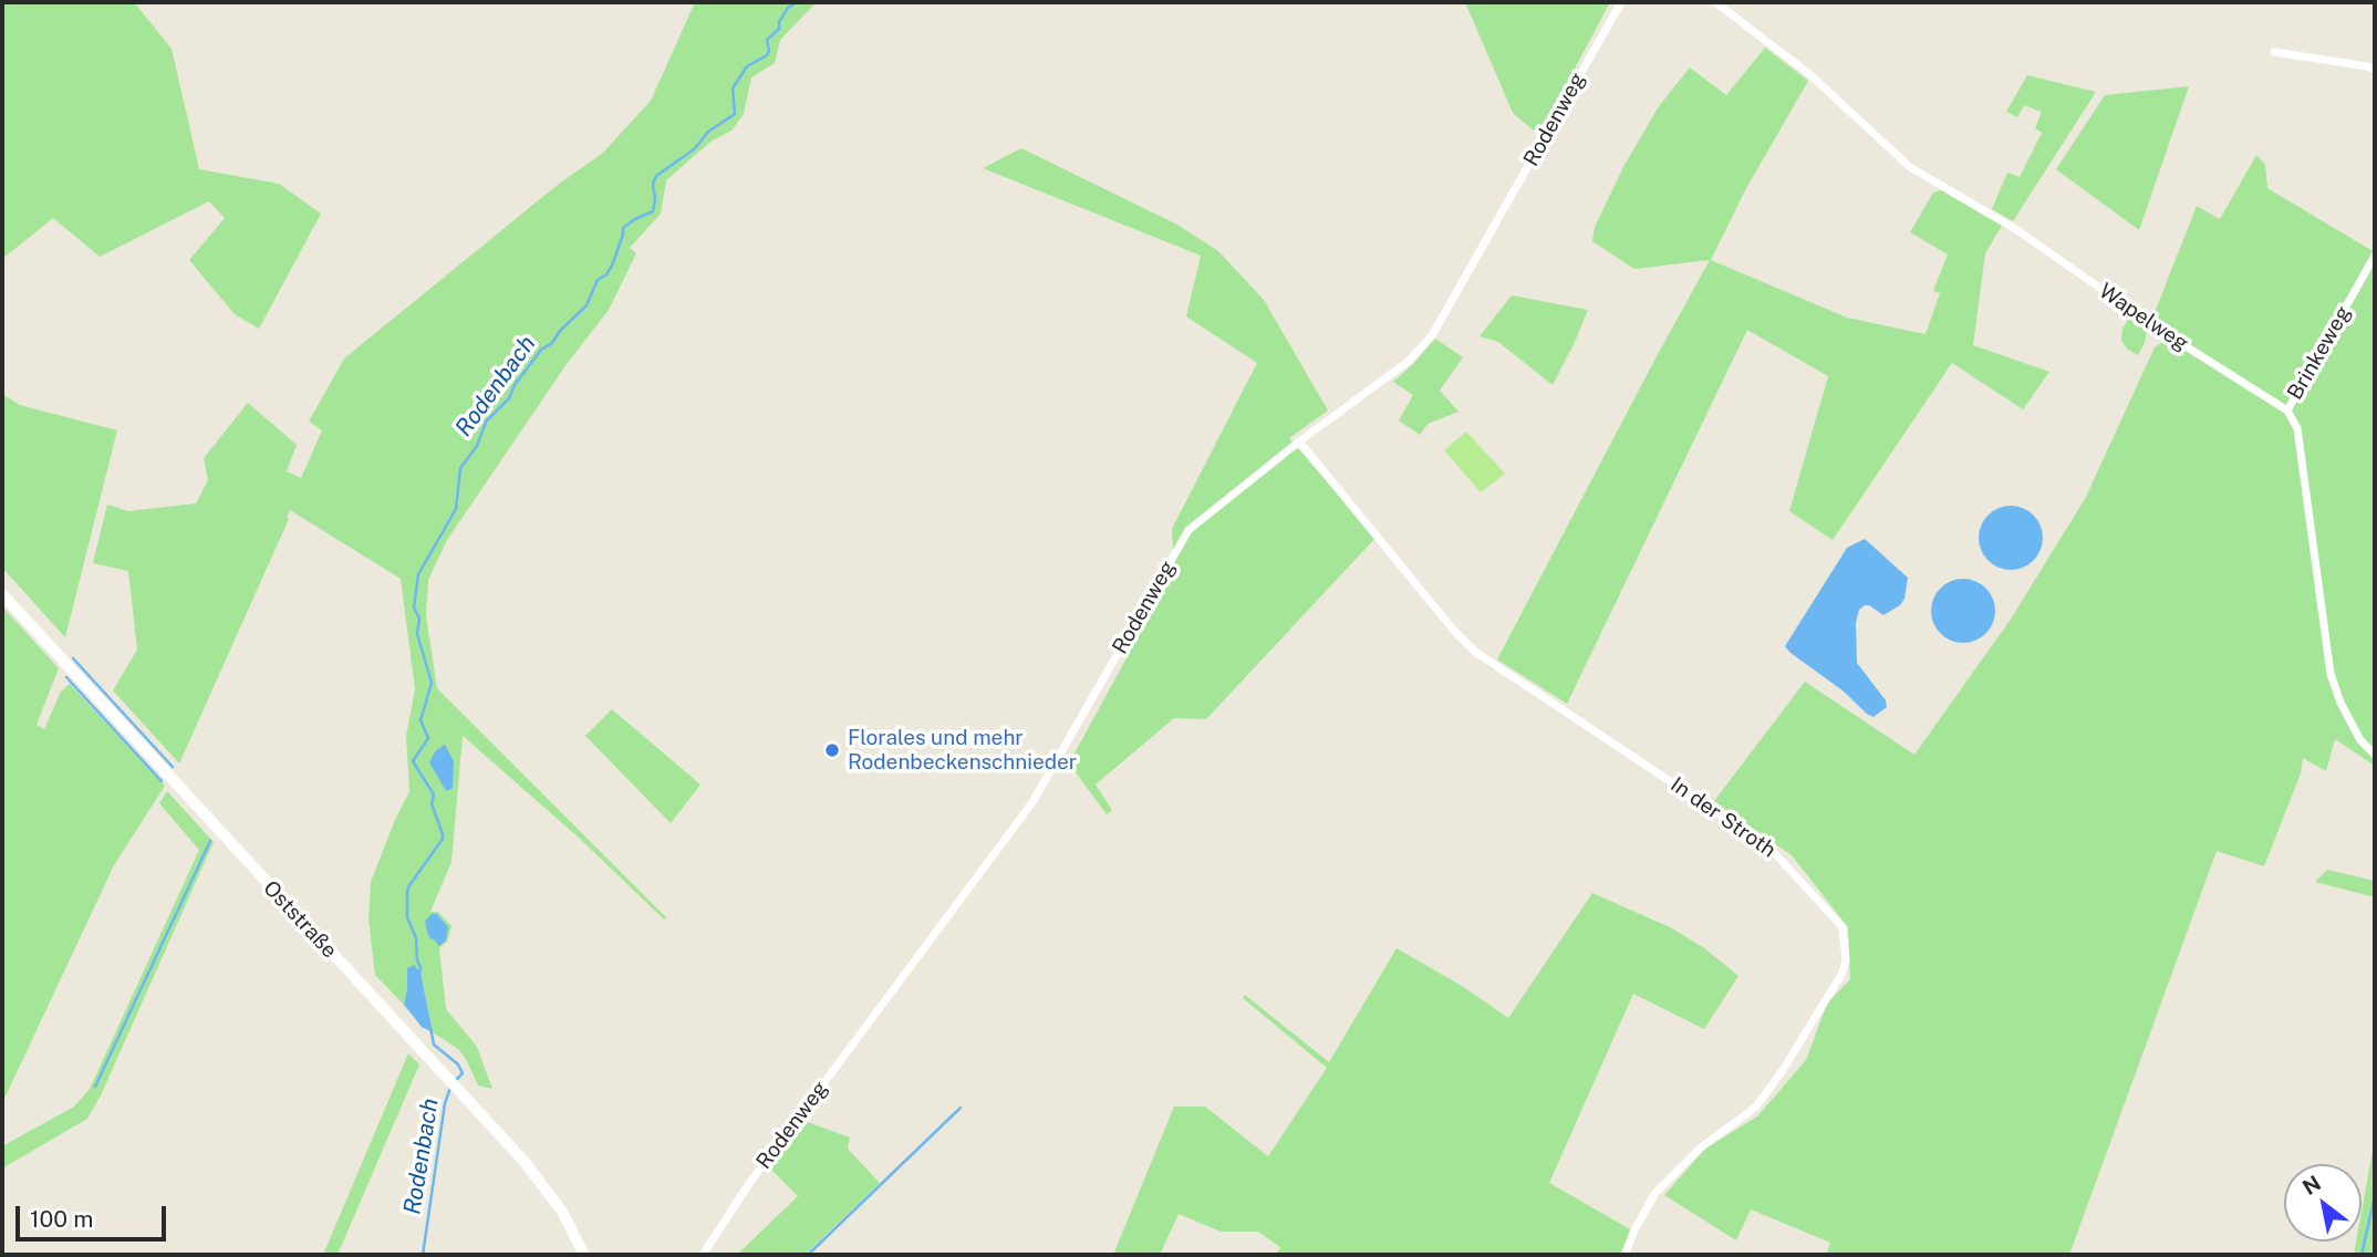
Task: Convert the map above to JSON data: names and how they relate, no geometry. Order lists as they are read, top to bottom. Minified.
{"streets":{"main road":["Oststraße"],"street":["Rodenweg","Wapelweg","Brinkeweg","In der Stroth"]},"crossings":[["Rodenweg","In der Stroth"],["Wapelweg","Brinkeweg"]],"water":["Rodenbach"],"places":["Florales und mehr Rodenbeckenschnieder"],"scale_bar":"100 m","north":"top left"}
